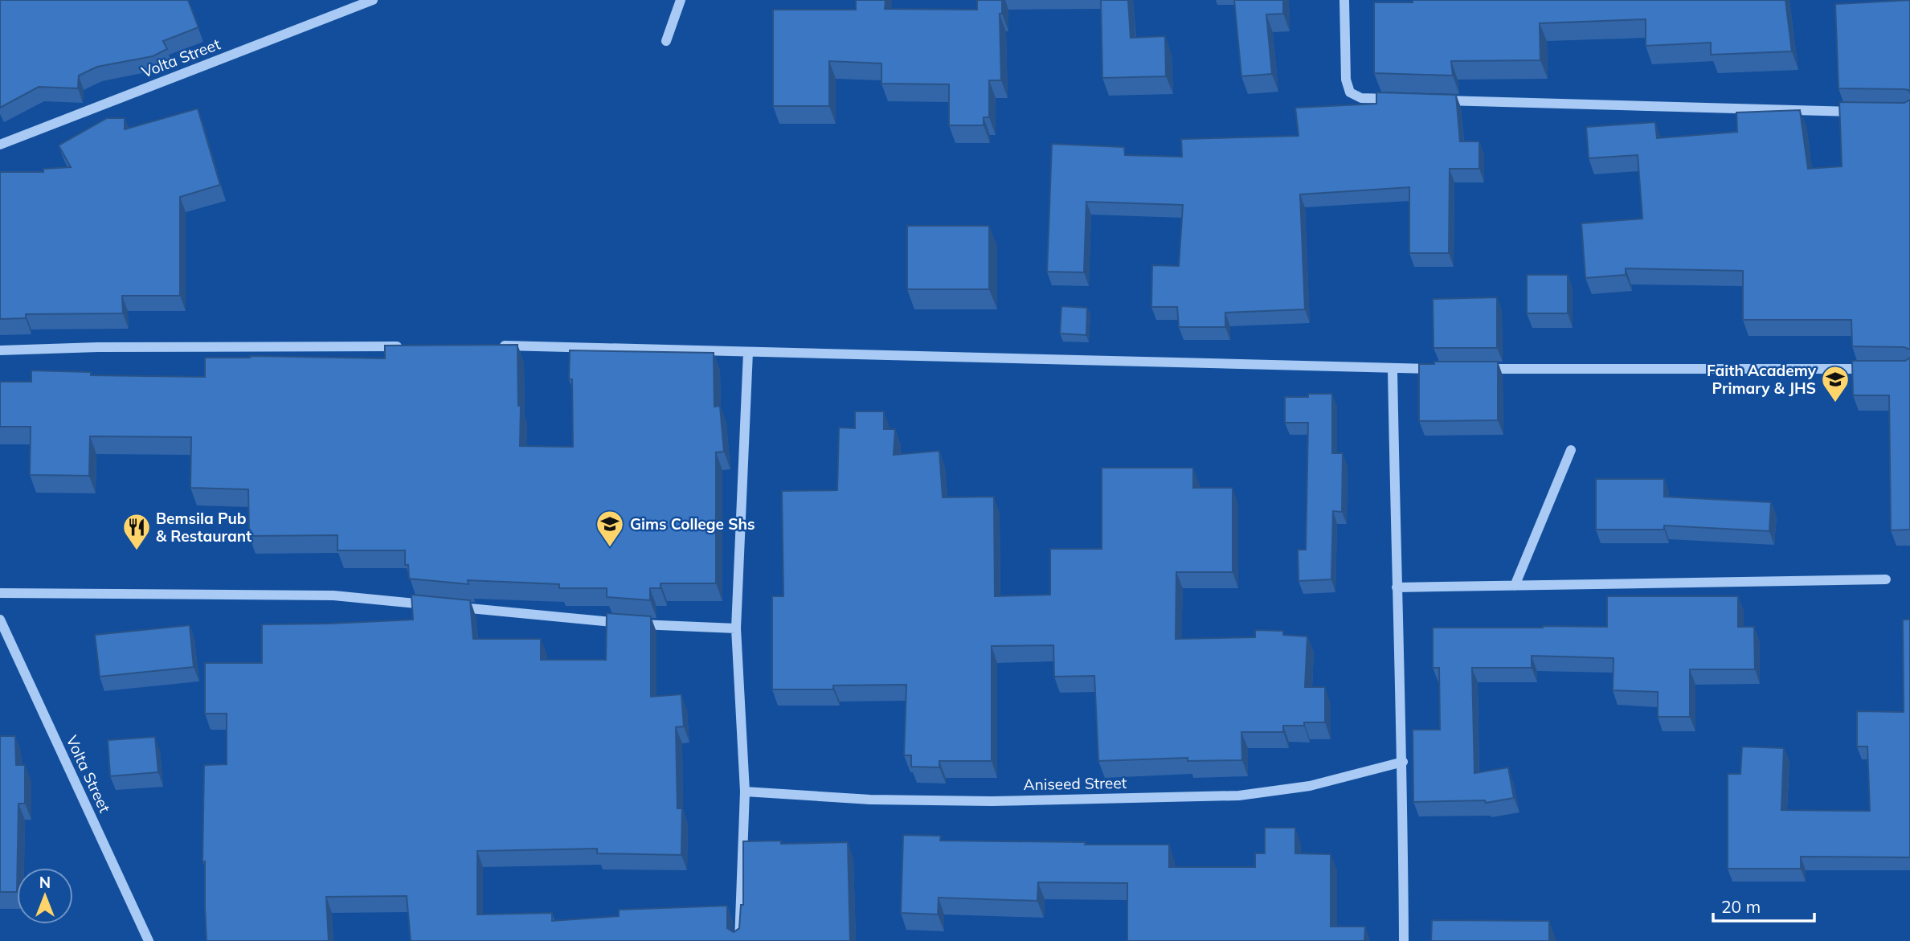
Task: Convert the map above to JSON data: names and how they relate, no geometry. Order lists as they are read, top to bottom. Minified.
{"streets":{"street":["Volta Street","Aniseed Street"]},"places":{"school or university":["Faith Academy Primary & JHS","Gims College Shs"],"restaurant":["Bemsila Pub & Restaurant"]},"scale_bar":"20 m","north":"top"}
